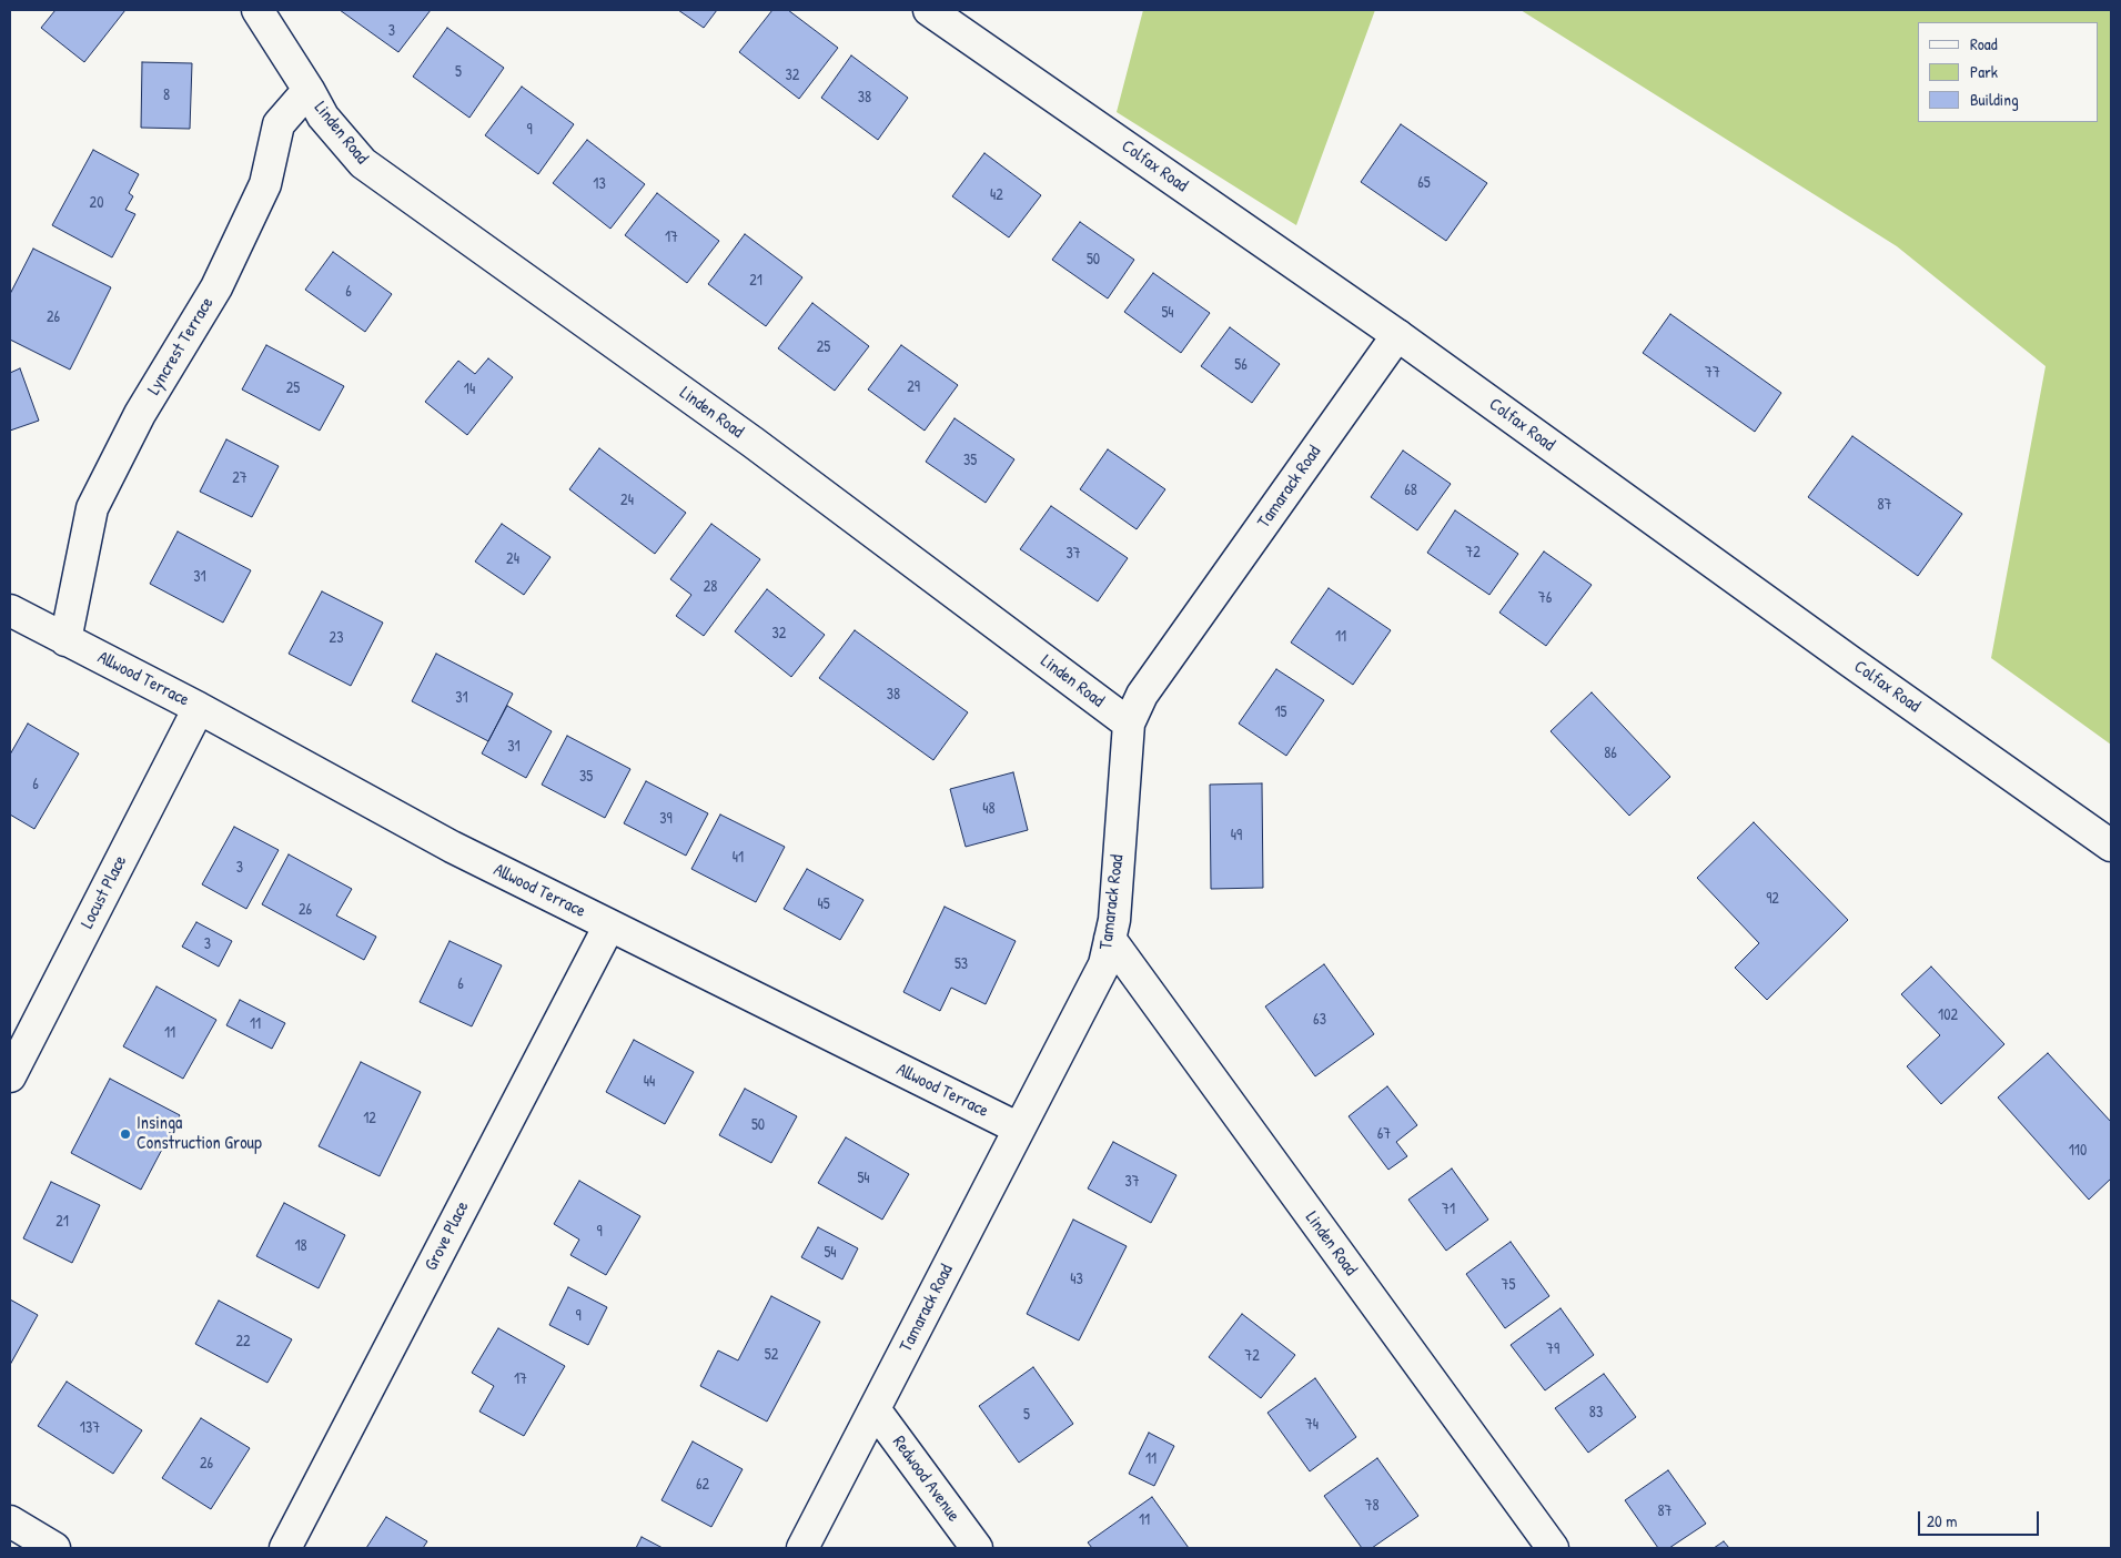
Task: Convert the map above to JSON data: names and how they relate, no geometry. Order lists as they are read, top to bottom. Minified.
{"streets":{"street":["Linden Road","Colfax Road","Lyncrest Terrace","Tamarack Road","Allwood Terrace","Locust Place","Grove Place","Redwood Avenue"]},"crossings":[["Linden Road","Lyncrest Terrace"],["Linden Road","Tamarack Road"],["Colfax Road","Tamarack Road"],["Lyncrest Terrace","Allwood Terrace"],["Tamarack Road","Allwood Terrace"],["Tamarack Road","Redwood Avenue"],["Allwood Terrace","Locust Place"],["Allwood Terrace","Grove Place"]],"places":["Insinga Construction Group"],"house_numbers":["3","5","32","8","38","9","65","13","42","20","17","50","21","6","54","26","25","56","77","29","25","14","35","27","68","24","87","72","37","24","31","28","76","32","11","23","38","31","15","31","86","35","6","48","39","49","41","3","92","45","26","3","53","6","102","63","11","11","44","12","50","67","110","54","37","71","21","9","18","54","43","75","9","22","79","52","72","17","83","5","74","137","11","26","62","78","87","11"],"legend":["Road","Park","Building"],"scale_bar":"20 m"}
